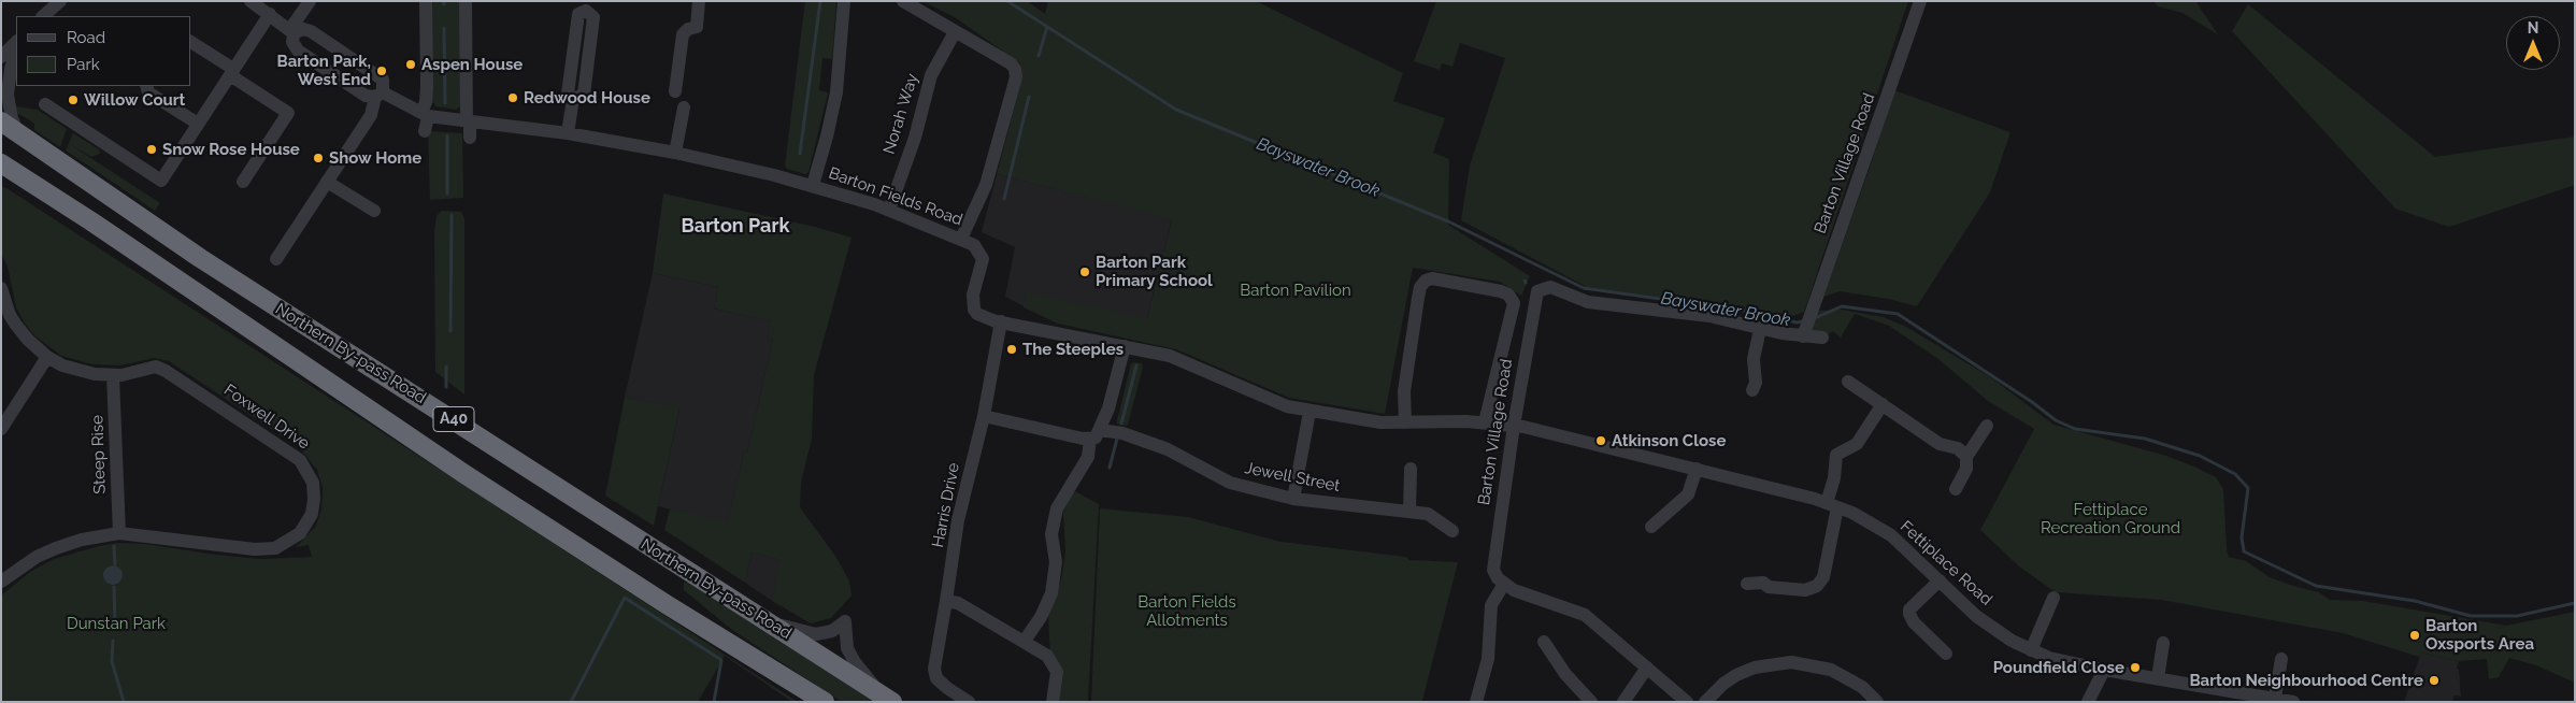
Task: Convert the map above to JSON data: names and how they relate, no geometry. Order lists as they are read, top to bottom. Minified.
{"streets":{"highway":["Northern By-pass Road","A40"],"street":["Norah Way","Barton Village Road","Barton Fields Road","Foxwell Drive","Steep Rise","Jewell Street","Harris Drive","Fettiplace Road"]},"crossings":[["Norah Way","Barton Fields Road"],["Barton Village Road","Barton Fields Road"],["Barton Village Road","Fettiplace Road"],["Barton Fields Road","Harris Drive"],["Barton Fields Road","Fettiplace Road"],["Foxwell Drive","Steep Rise"],["Jewell Street","Harris Drive"]],"districts":["Barton Park"],"water":["Bayswater Brook"],"parks":["Barton Pavilion","Fettiplace Recreation Ground","Barton Fields Allotments","Dunstan Park"],"places":["Aspen House","Barton Park, West End","Redwood House","Willow Court","Snow Rose House","Show Home","Barton Park Primary School","The Steeples","Atkinson Close","Barton Oxsports Area","Poundfield Close","Barton Neighbourhood Centre"],"legend":["Road","Park"],"north":"top"}
